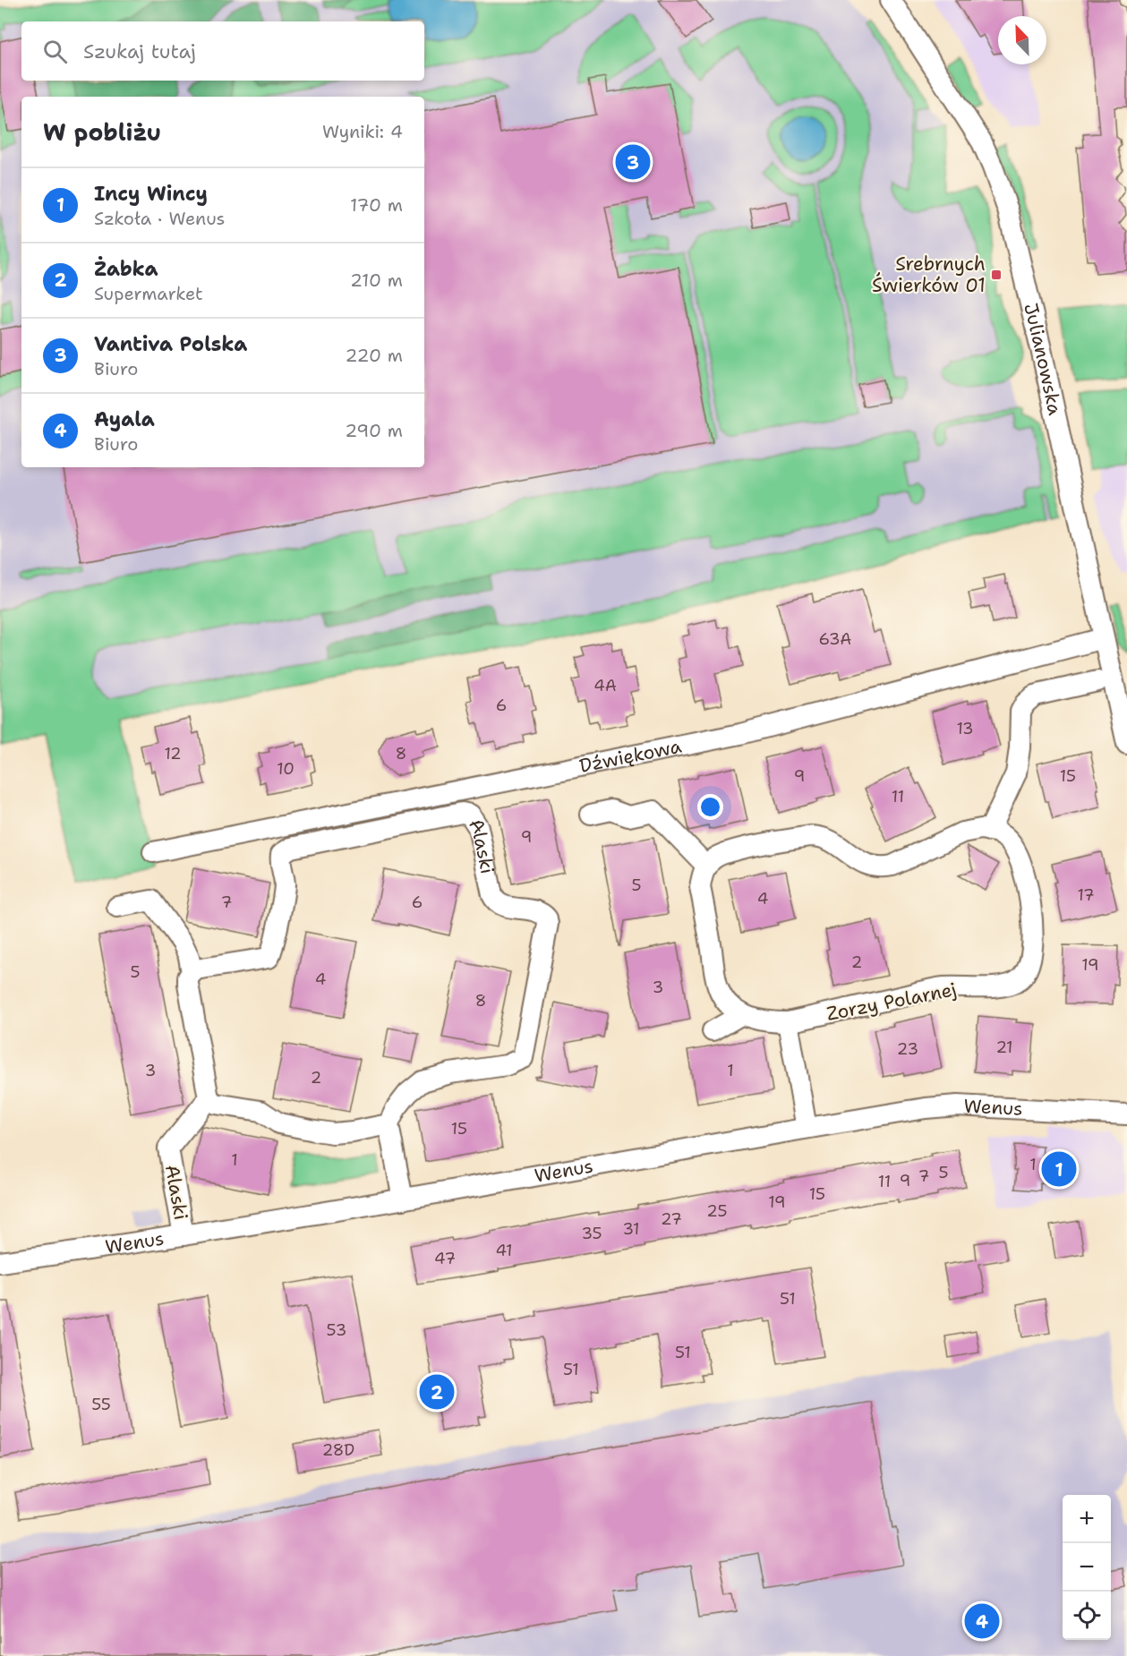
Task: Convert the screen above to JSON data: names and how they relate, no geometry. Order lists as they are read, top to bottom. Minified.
{"streets":{"street":["Julianowska","Dźwiękowa","Alaski","Zorzy Polarnej","Wenus"]},"crossings":[["Julianowska","Dźwiękowa"],["Alaski","Wenus"]],"places":{"transit":["Srebrnych Świerków 01"]},"house_numbers":["63A","4A","6","13","12","8","10","9","15","11","9","5","17","4","7","6","2","19","5","4","3","8","21","23","3","1","2","15","1","1","5","7","9","11","15","19","25","27","31","35","41","47","51","53","51","51","55","28D"],"north":"top left","page":{"search":"Szukaj tutaj","heading":["W pobliżu","Wyniki: 4"],"pins":["3","1","2","4"],"list":[{"mark":"1","name":"Incy Wincy","note":"Szkoła · Wenus","value":"170 m"},{"mark":"2","name":"Żabka","note":"Supermarket","value":"210 m"},{"mark":"3","name":"Vantiva Polska","note":"Biuro","value":"220 m"},{"mark":"4","name":"Ayala","note":"Biuro","value":"290 m"}],"map_buttons":["+","−"]}}
